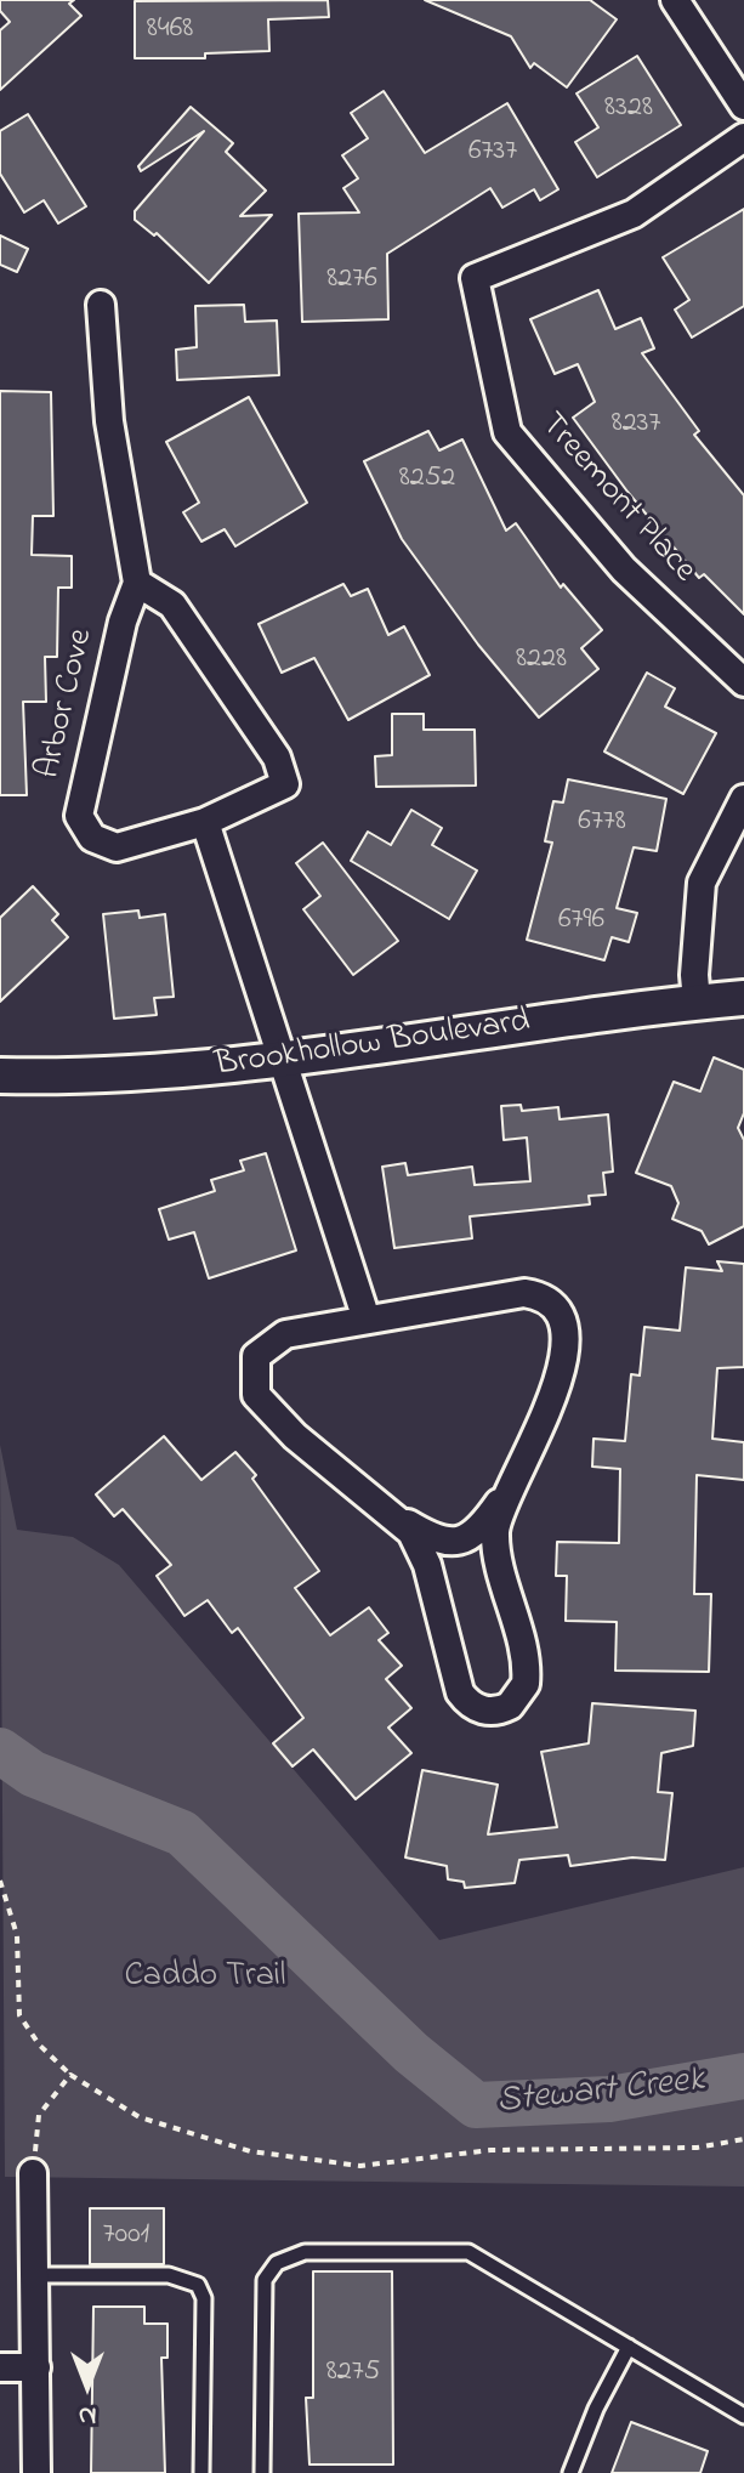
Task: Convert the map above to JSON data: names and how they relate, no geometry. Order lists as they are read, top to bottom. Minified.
{"streets":{"street":["Treemont Place","Arbor Cove","Brookhollow Boulevard"]},"water":["Stewart Creek"],"parks":["Caddo Trail"],"house_numbers":["8468","8328","6737","8276","8237","8252","8228","6778","6796","7001","8275"],"north":"bottom"}
